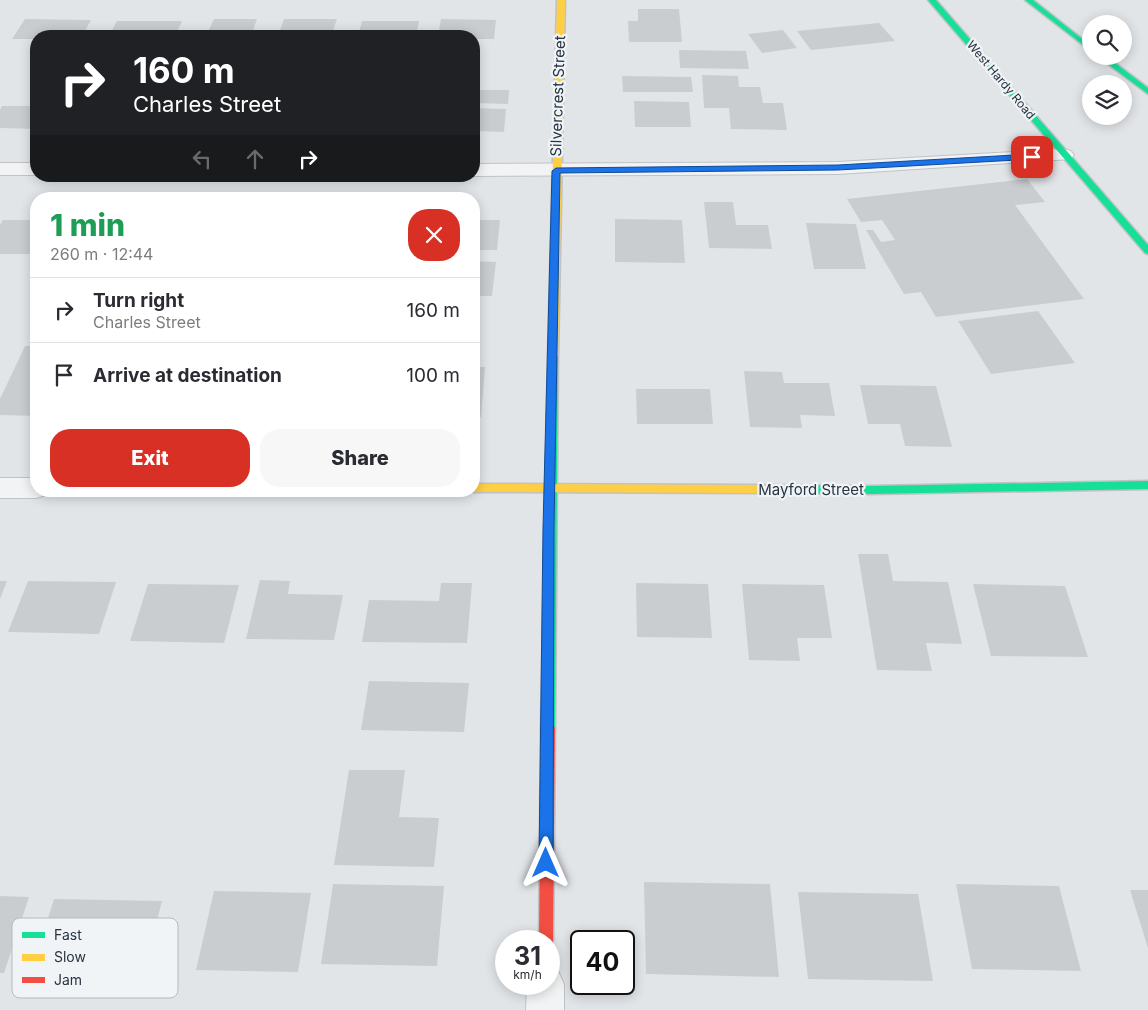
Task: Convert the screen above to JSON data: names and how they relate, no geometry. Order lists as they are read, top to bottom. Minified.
{"streets":{"main road":["West Hardy Road","Silvercrest Street","Mayford Street"]},"crossings":[["Silvercrest Street","Mayford Street"]],"legend":["Fast","Slow","Jam"],"page":{"turn":["160 m","Charles Street"],"heading":["1 min","260 m · 12:44"],"list":[{"name":"Turn right","note":"Charles Street","value":"160 m"},{"name":"Arrive at destination","value":"100 m"}],"buttons":["Exit","Share"],"speed":"31 km/h","limit":"40"}}
